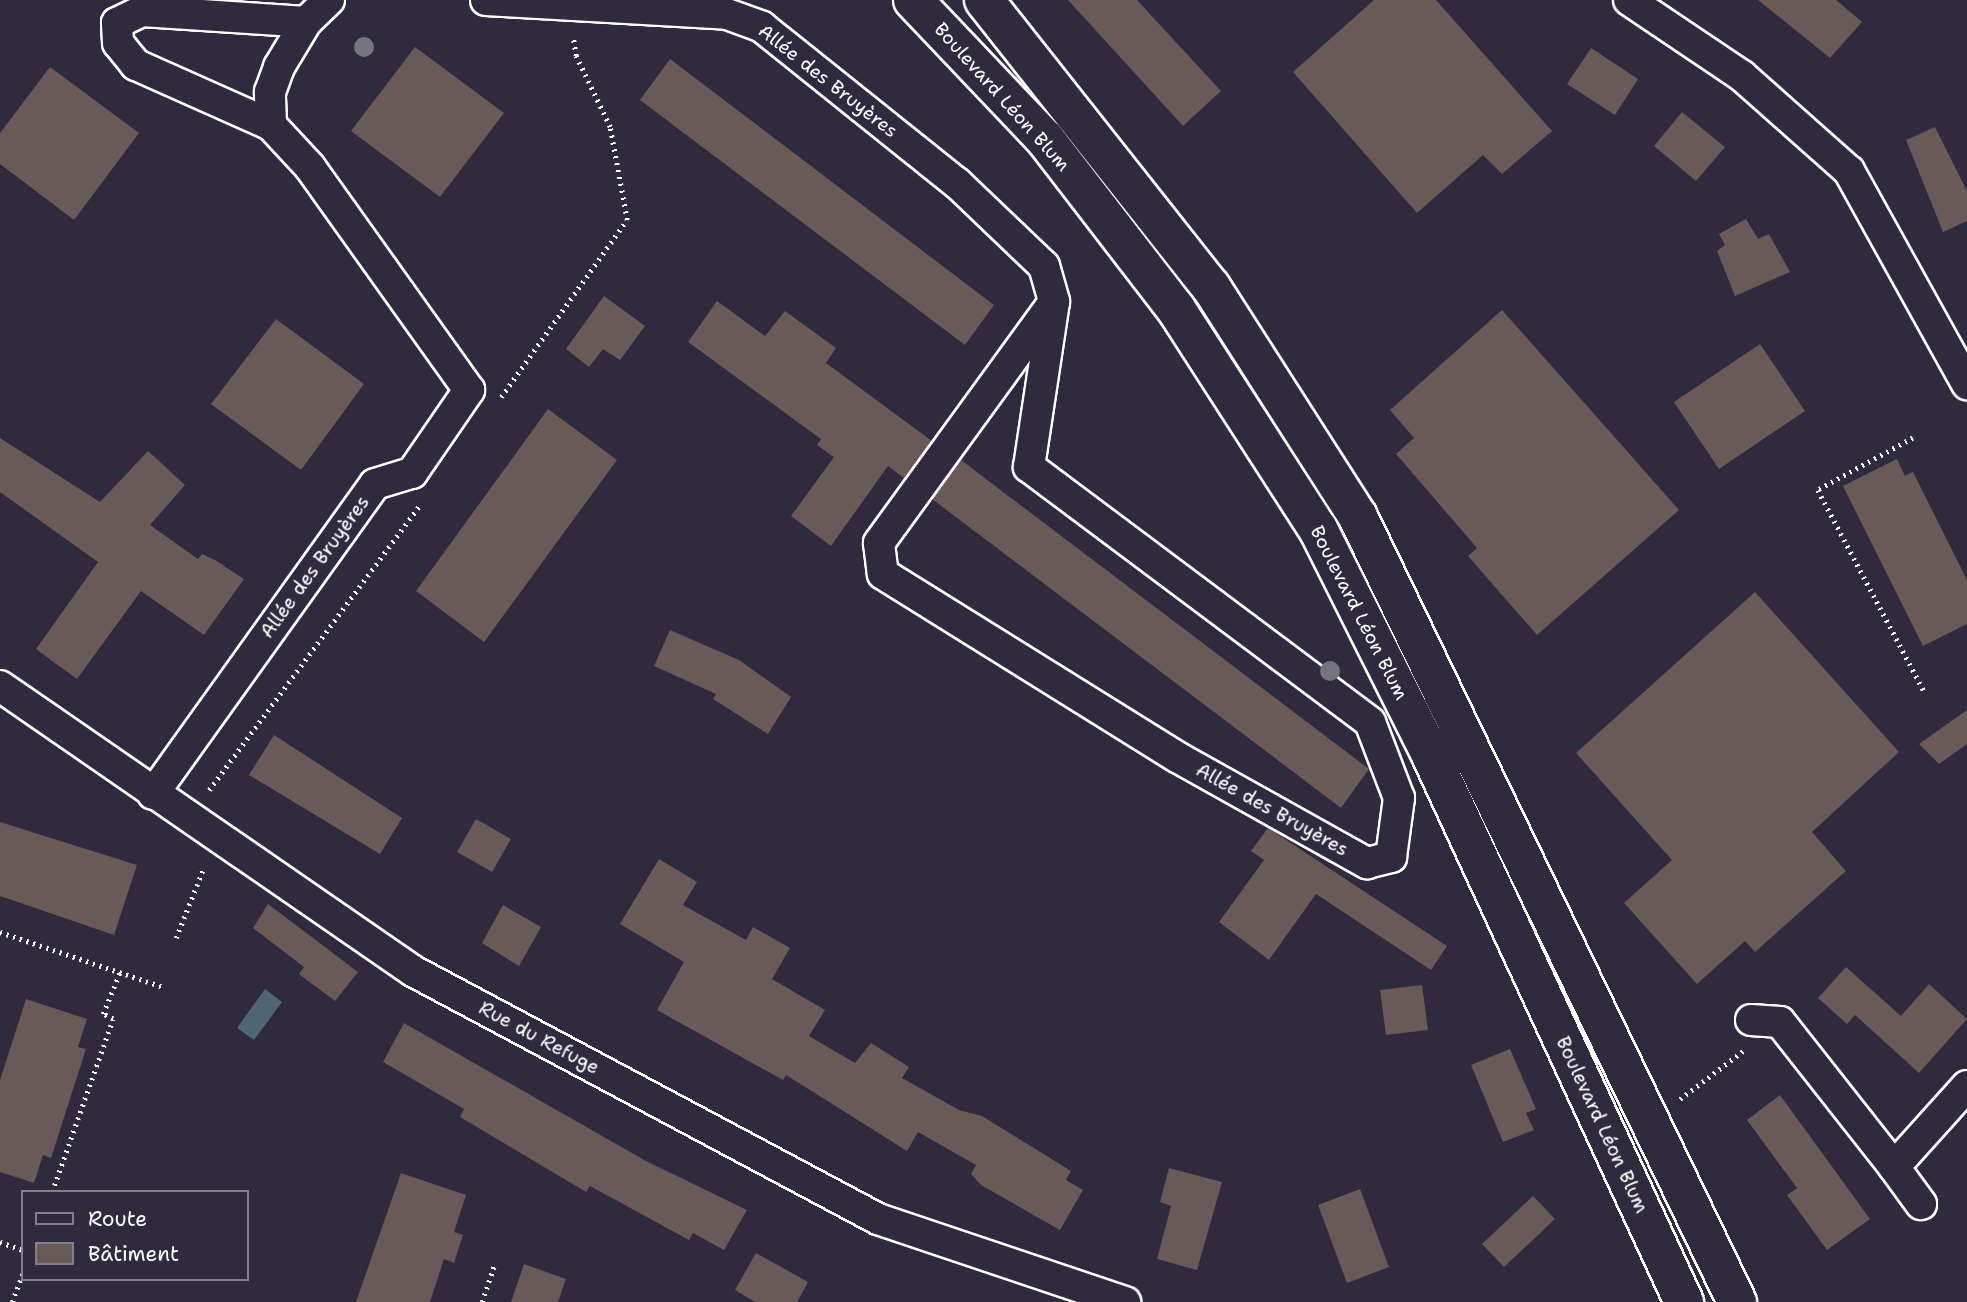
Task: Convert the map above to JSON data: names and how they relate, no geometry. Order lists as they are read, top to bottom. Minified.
{"streets":{"main road":["Boulevard Léon Blum"],"street":["Allée des Bruyères","Rue du Refuge"]},"crossings":[["Allée des Bruyères","Rue du Refuge"]],"legend":["Route","Bâtiment"]}
